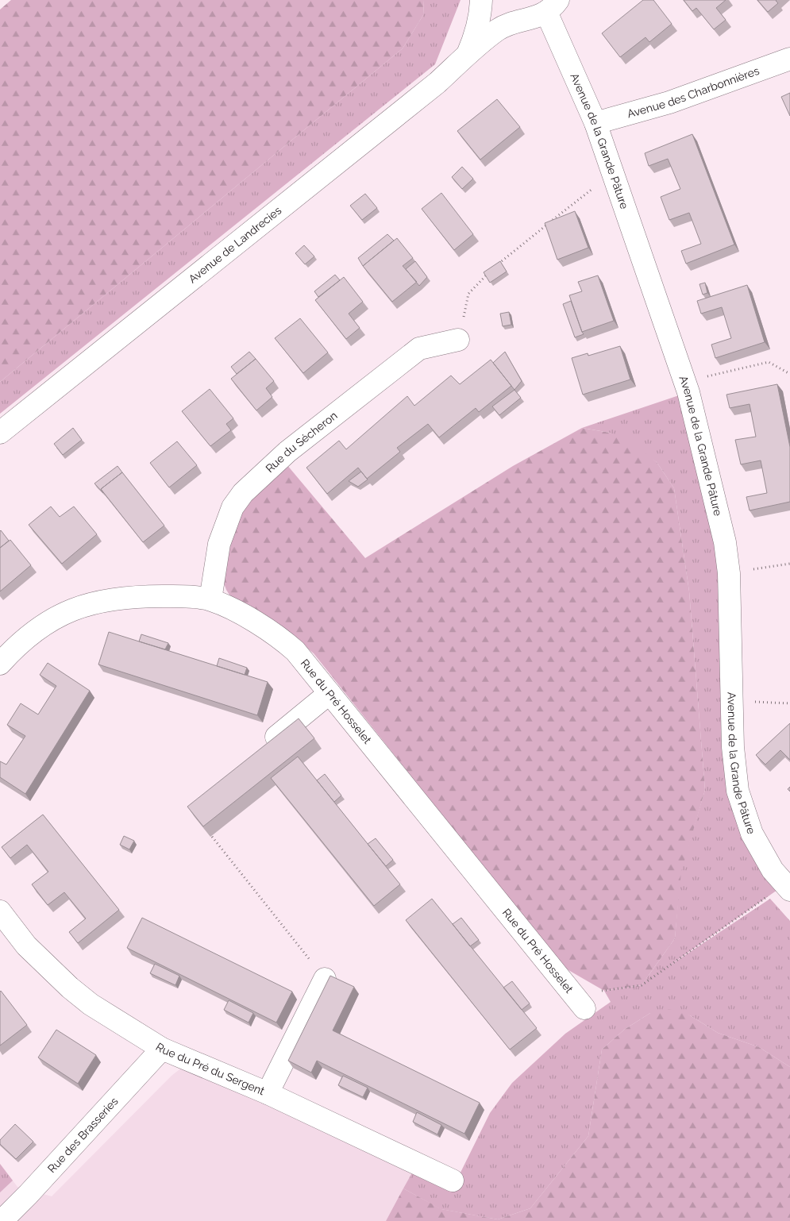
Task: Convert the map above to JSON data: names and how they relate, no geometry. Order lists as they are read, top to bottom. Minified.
{"streets":{"street":["Avenue des Charbonnières","Avenue de la Grande Pâture","Avenue de Landrecies","Rue du Sécheron","Rue du Pré Hosselet","Rue du Pré du Sergent","Rue des Brasseries"]},"crossings":[["Avenue des Charbonnières","Avenue de la Grande Pâture"],["Avenue de la Grande Pâture","Avenue de Landrecies"],["Rue du Sécheron","Rue du Pré Hosselet"],["Rue du Pré du Sergent","Rue des Brasseries"]]}
